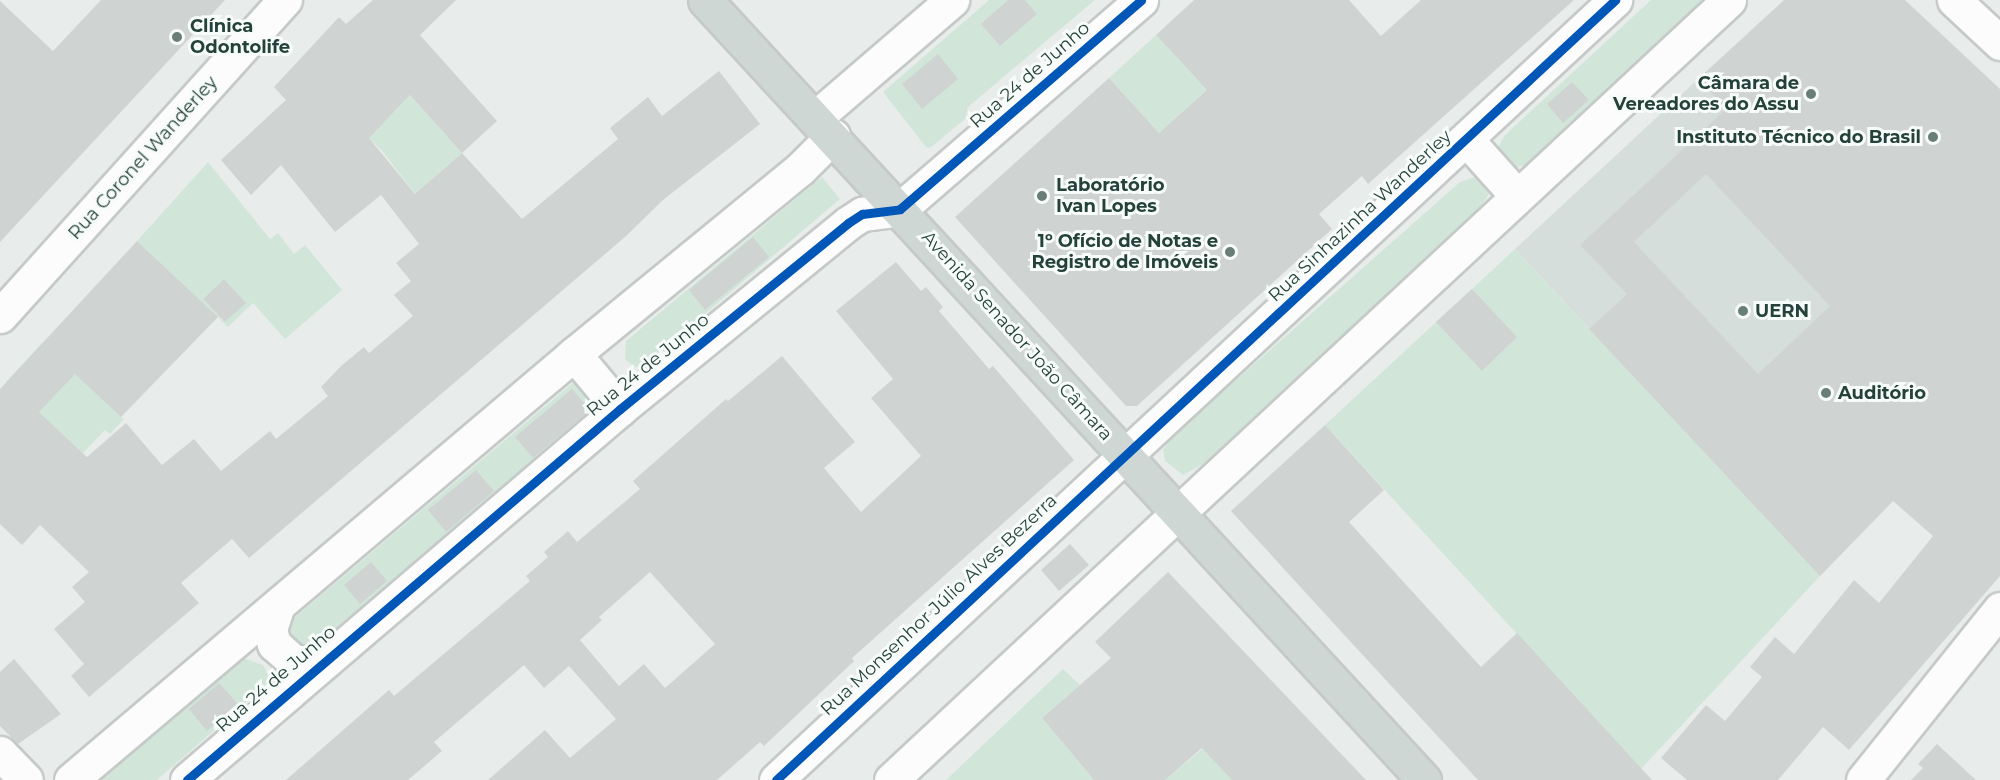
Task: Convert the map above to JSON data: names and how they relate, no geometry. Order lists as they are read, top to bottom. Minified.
{"streets":{"main road":["Avenida Senador João Câmara"],"street":["Rua 24 de Junho","Rua Coronel Wanderley","Rua Sinhazinha Wanderley","Rua Monsenhor Júlio Alves Bezerra"]},"crossings":[["Rua 24 de Junho","Avenida Senador João Câmara"],["Rua Sinhazinha Wanderley","Avenida Senador João Câmara"],["Rua Sinhazinha Wanderley","Rua Monsenhor Júlio Alves Bezerra"],["Avenida Senador João Câmara","Rua Monsenhor Júlio Alves Bezerra"]],"places":["Clínica Odontolife","Câmara de Vereadores do Assu","Instituto Técnico do Brasil","Laboratório Ivan Lopes","1º Ofício de Notas e Registro de Imóveis","UERN","Auditório"]}
